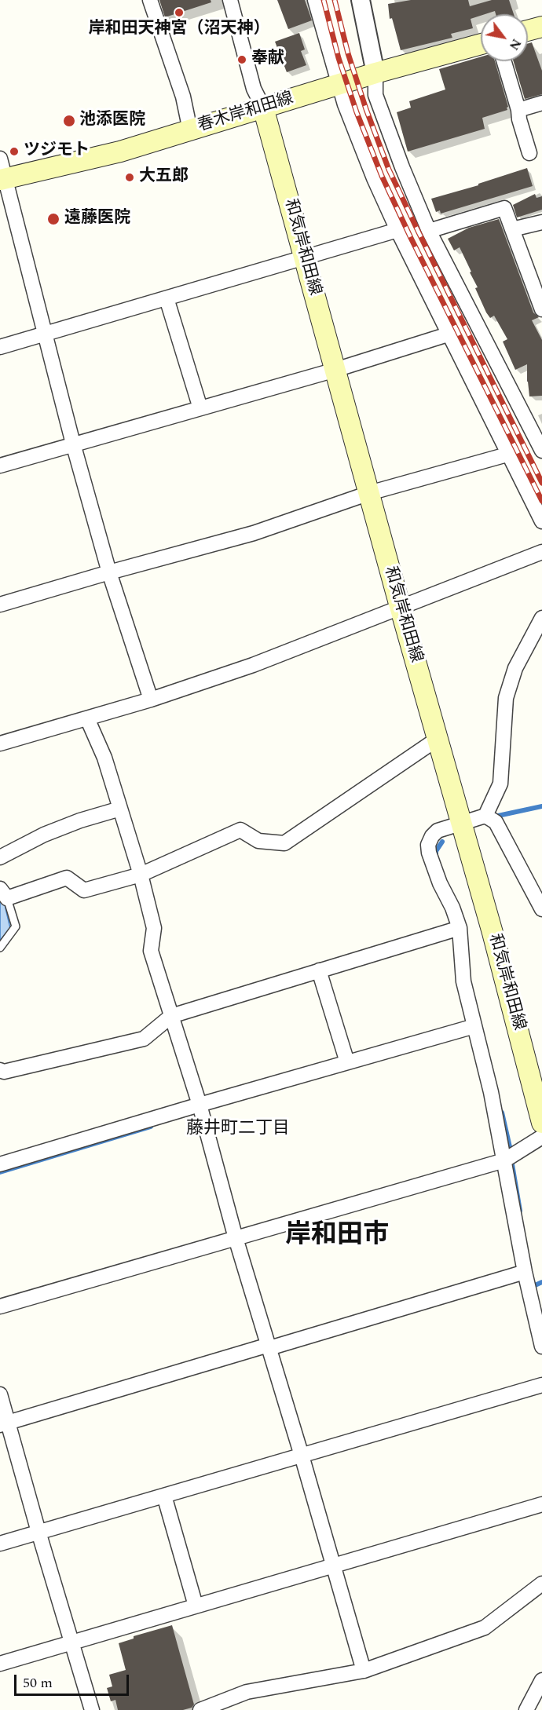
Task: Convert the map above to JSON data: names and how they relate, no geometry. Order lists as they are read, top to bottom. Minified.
{"streets":{"main road":["春木岸和田線","和気岸和田線"]},"crossings":[["春木岸和田線","和気岸和田線"]],"districts":["藤井町二丁目","岸和田市"],"places":["岸和田天神宮（沼天神）","奉献","池添医院","ツジモト","大五郎","遠藤医院"],"scale_bar":"50 m","north":"bottom right"}
